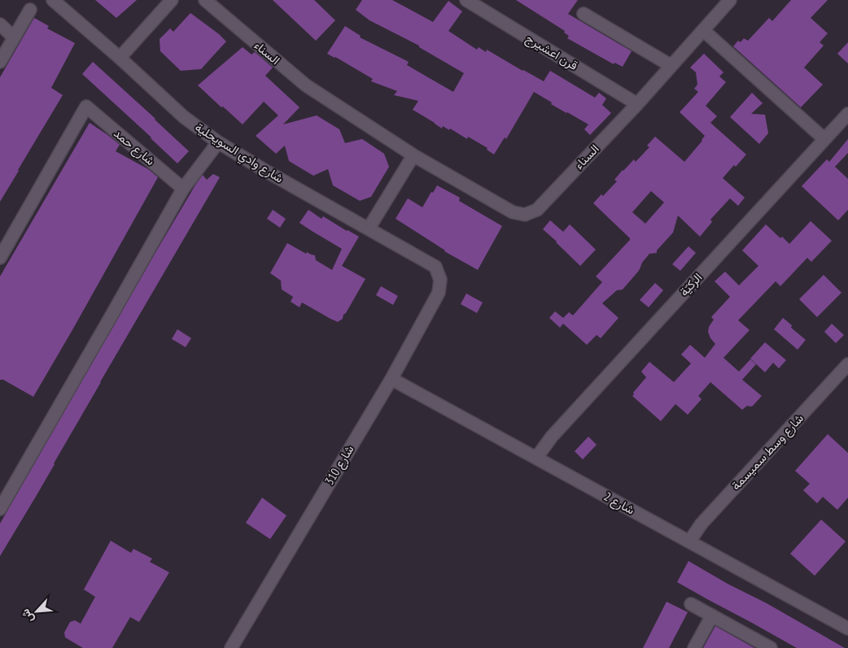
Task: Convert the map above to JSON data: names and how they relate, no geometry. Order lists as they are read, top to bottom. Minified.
{"streets":{"street":["قرن اعشيرج","السناء","شارع حمد","شارع وادي السويحلية","الركيّة","شارع وسط سميسمة","شارع 310","شارع 2"]},"crossings":[["قرن اعشيرج","السناء"],["شارع وادي السويحلية","شارع 310"],["الركيّة","شارع 2"],["شارع وسط سميسمة","شارع 2"],["شارع 310","شارع 2"]],"north":"bottom left"}
